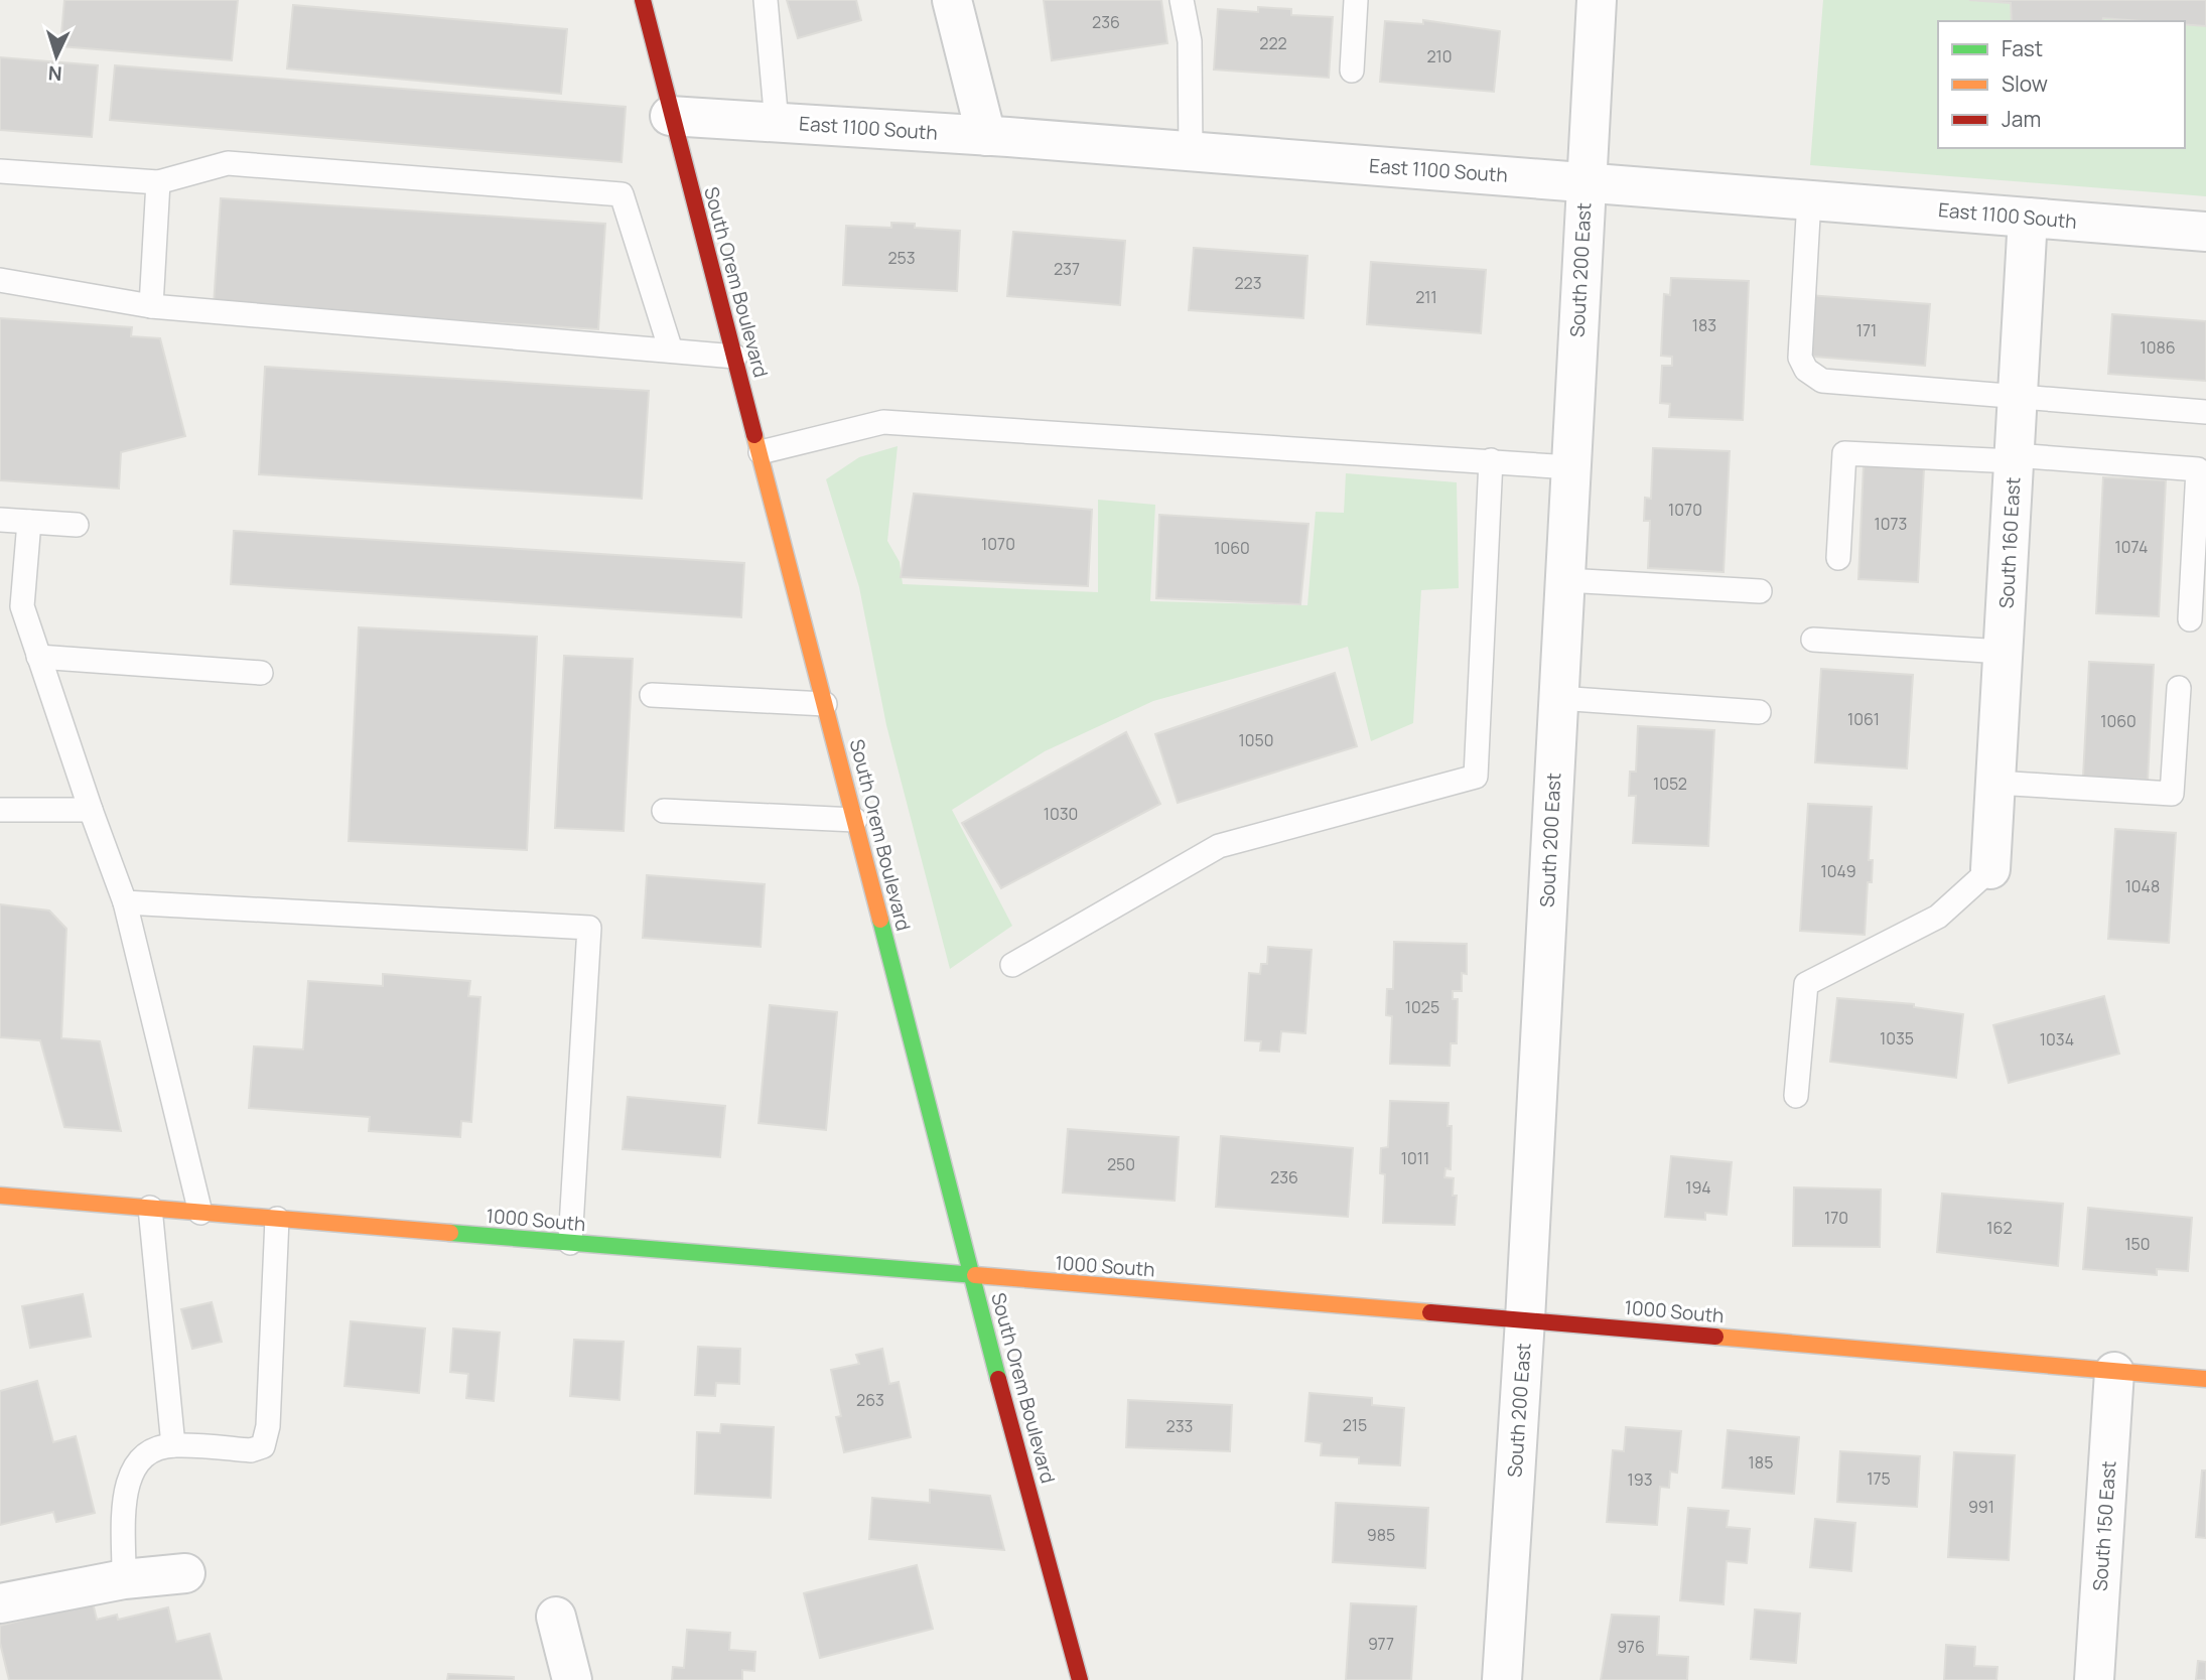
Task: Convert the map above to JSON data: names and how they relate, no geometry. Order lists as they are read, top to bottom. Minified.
{"streets":{"street":["East 1100 South","South 200 East","South Orem Boulevard","South 160 East","1000 South","South 150 East"]},"crossings":[["East 1100 South","South 200 East"],["East 1100 South","South Orem Boulevard"],["East 1100 South","South 160 East"],["South 200 East","1000 South"],["South Orem Boulevard","1000 South"],["1000 South","South 150 East"]],"house_numbers":["236","222","210","253","237","223","211","183","171","1086","1070","1073","1070","1074","1060","1061","1060","1050","1052","1030","1049","1048","1025","1035","1034","1011","250","236","194","170","162","150","263","215","233","185","175","193","991","985","977","976"],"legend":["Fast","Slow","Jam"],"north":"bottom"}
